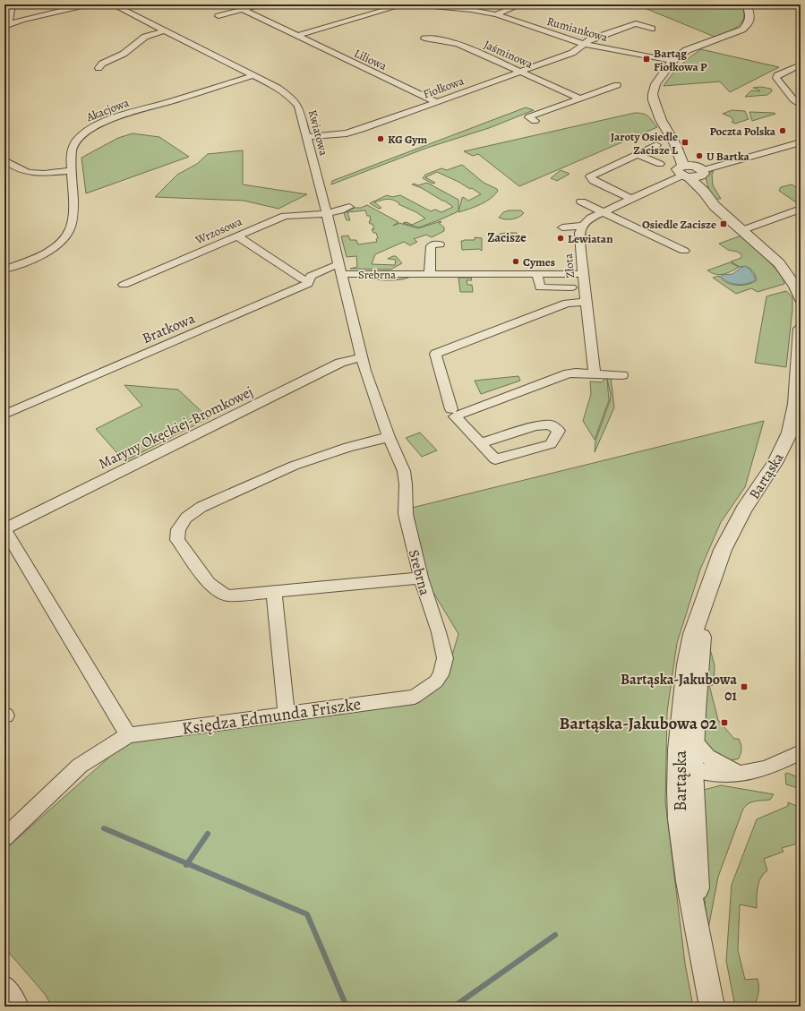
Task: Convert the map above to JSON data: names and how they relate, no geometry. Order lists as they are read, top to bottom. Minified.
{"streets":{"street":["Rumiankowa","Jaśminowa","Liliowa","Fiołkowa","Akacjowa","Kwiatowa","Wrzosowa","Złota","Srebrna","Bratkowa","Maryny Okęckiej-Bromkowej","Bartąska","Księdza Edmunda Friszke"]},"crossings":[["Rumiankowa","Fiołkowa"],["Jaśminowa","Fiołkowa"],["Liliowa","Fiołkowa"],["Fiołkowa","Kwiatowa"],["Akacjowa","Kwiatowa"],["Kwiatowa","Wrzosowa"],["Kwiatowa","Srebrna"],["Kwiatowa","Bratkowa"],["Złota","Srebrna"],["Srebrna","Bratkowa"],["Srebrna","Maryny Okęckiej-Bromkowej"],["Srebrna","Księdza Edmunda Friszke"]],"districts":["Zacisze"],"places":{"transit":["Bartąg Fiołkowa P","Jaroty Osiedle Zacisze L","Osiedle Zacisze","Bartąska-Jakubowa 01","Bartąska-Jakubowa 02"],"other":["Poczta Polska","KG Gym","U Bartka","Lewiatan","Cymes"]}}
